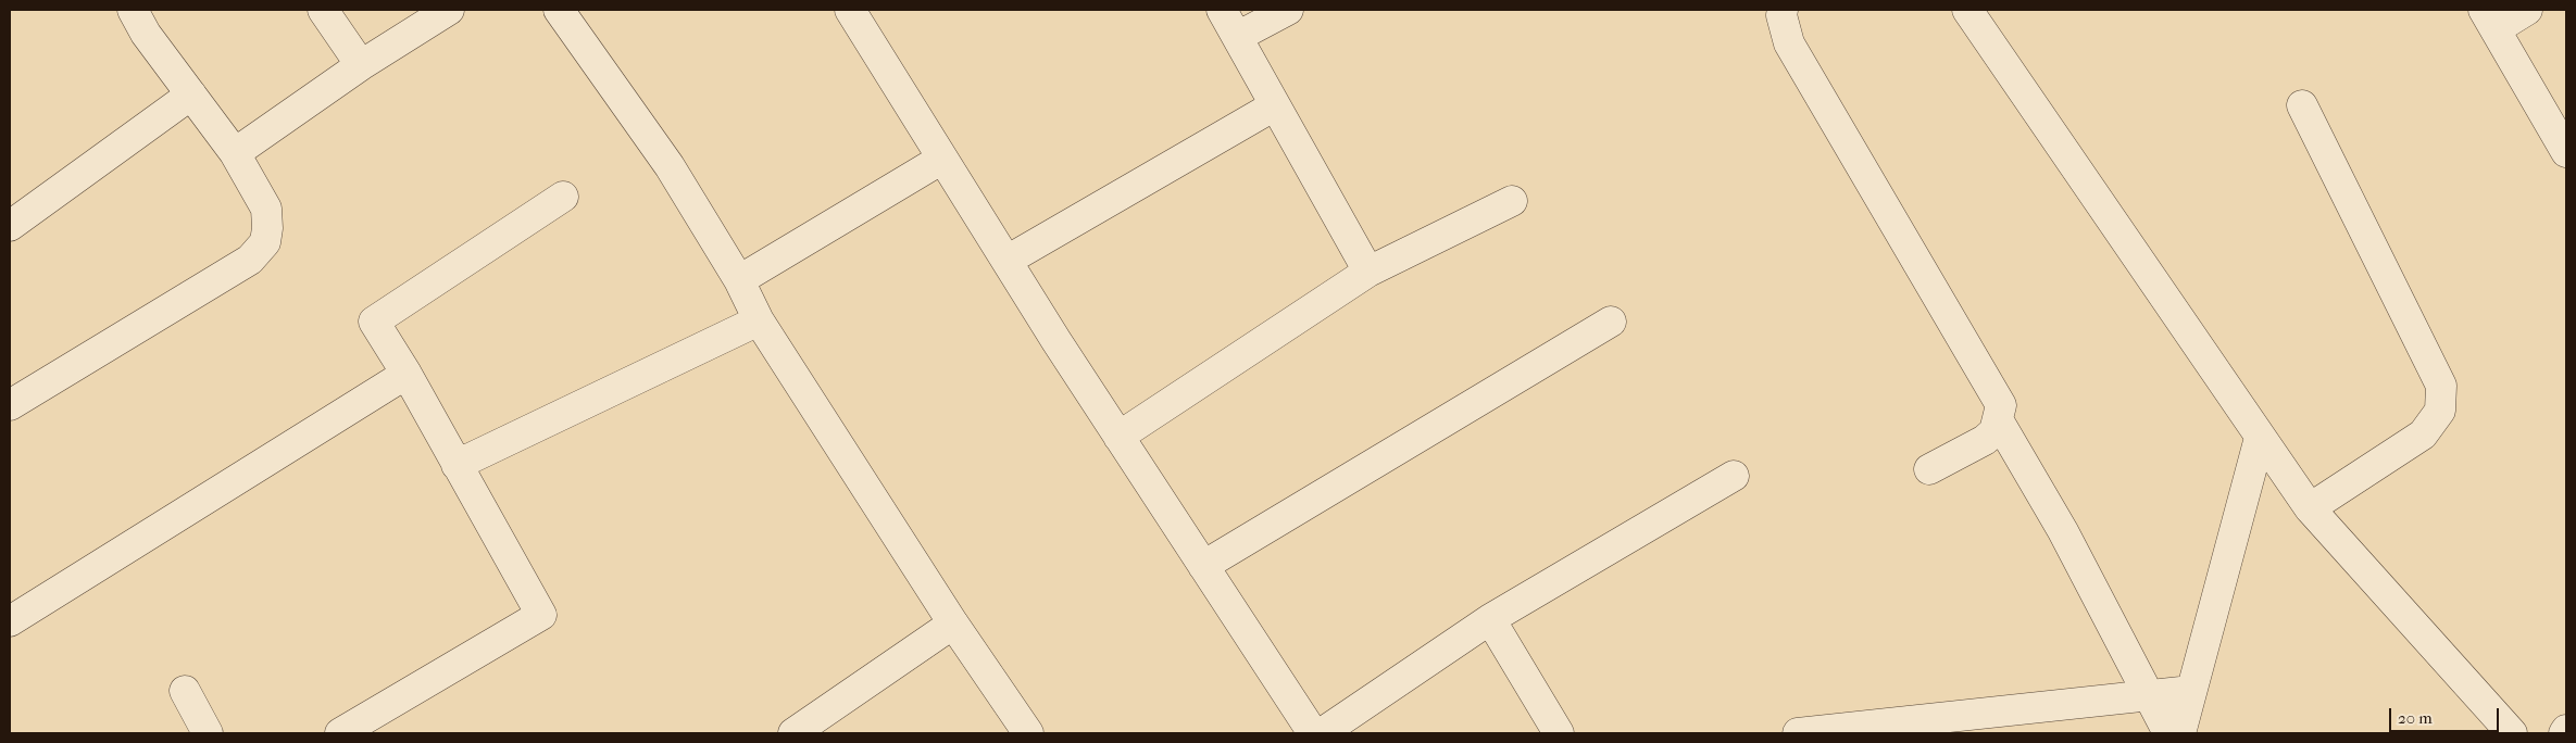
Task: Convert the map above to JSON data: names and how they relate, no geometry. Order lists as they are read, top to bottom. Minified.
{"scale_bar":"20 m"}
